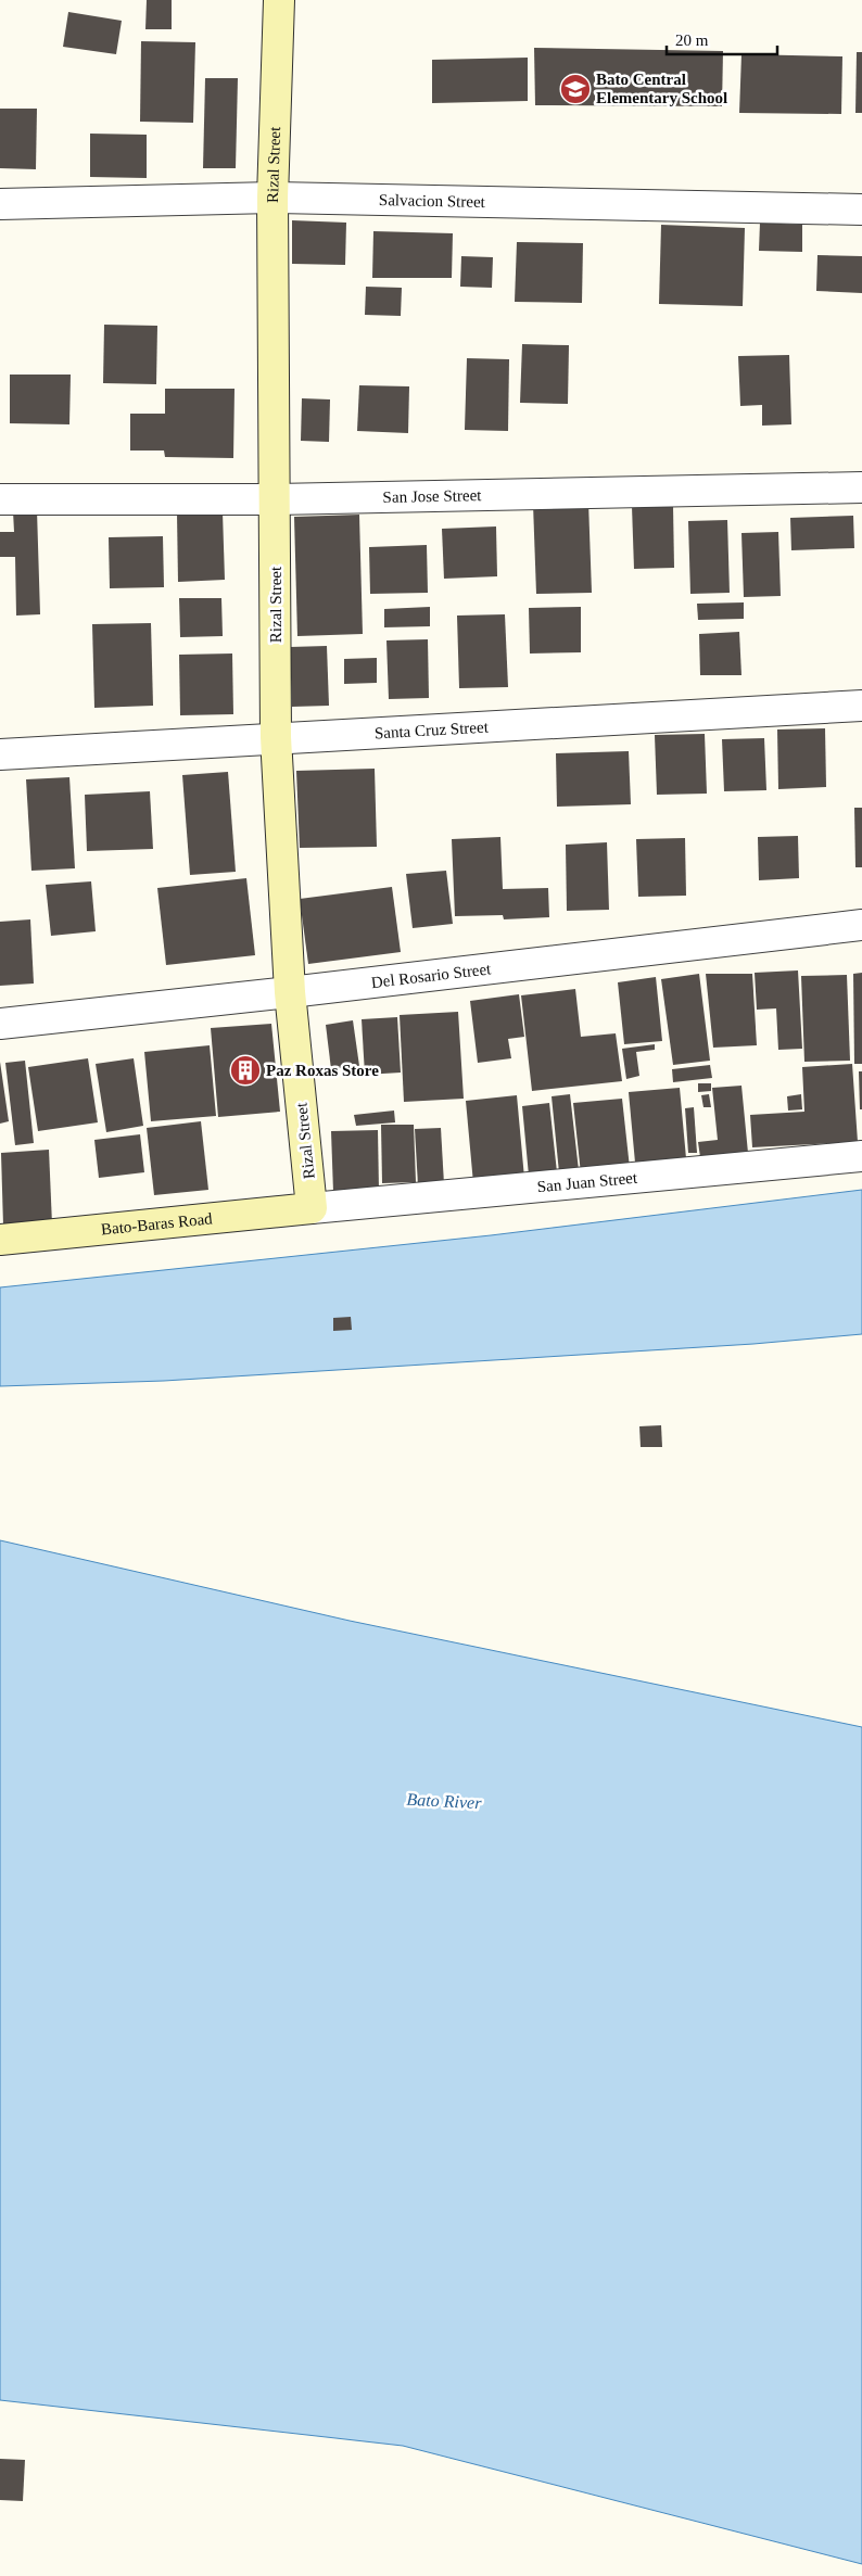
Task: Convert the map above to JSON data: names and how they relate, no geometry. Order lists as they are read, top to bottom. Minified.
{"streets":{"main road":["Rizal Street","Bato-Baras Road"],"street":["Salvacion Street","San Jose Street","Santa Cruz Street","Del Rosario Street","San Juan Street"]},"crossings":[["Rizal Street","Salvacion Street"],["Rizal Street","San Jose Street"],["Rizal Street","Santa Cruz Street"],["Rizal Street","Del Rosario Street"],["Rizal Street","San Juan Street"],["Rizal Street","Bato-Baras Road"],["San Juan Street","Bato-Baras Road"]],"water":["Bato River"],"places":{"school or university":["Bato Central Elementary School"],"building":["Paz Roxas Store"]},"scale_bar":"20 m"}
